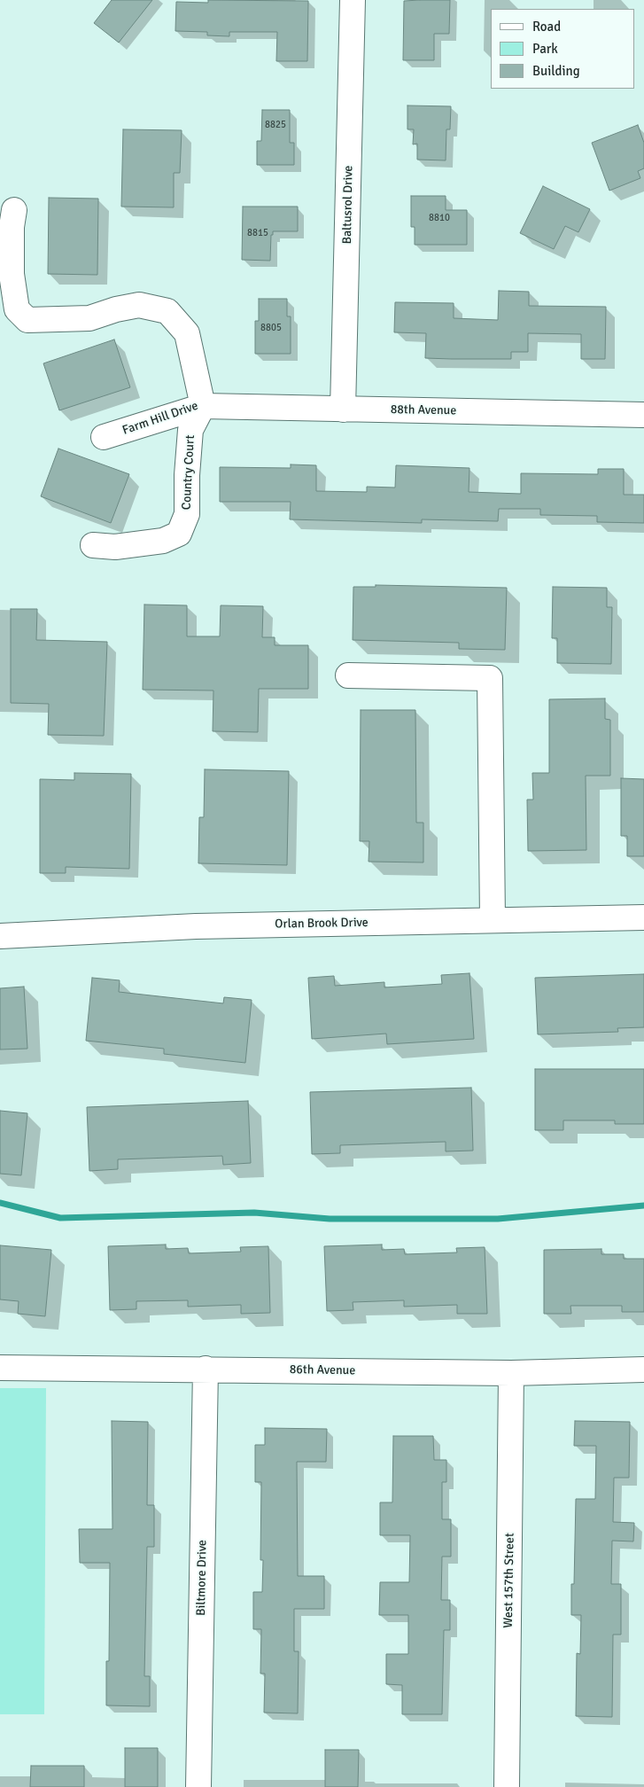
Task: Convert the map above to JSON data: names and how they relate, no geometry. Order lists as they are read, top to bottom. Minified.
{"streets":{"street":["Baltusrol Drive","88th Avenue","Farm Hill Drive","Country Court","Orlan Brook Drive","86th Avenue","Biltmore Drive","West 157th Street"]},"crossings":[["Baltusrol Drive","88th Avenue"],["88th Avenue","Farm Hill Drive"],["88th Avenue","Country Court"],["Farm Hill Drive","Country Court"],["86th Avenue","Biltmore Drive"],["86th Avenue","West 157th Street"]],"house_numbers":["8825","8810","8815","8805"],"legend":["Road","Park","Building"]}
